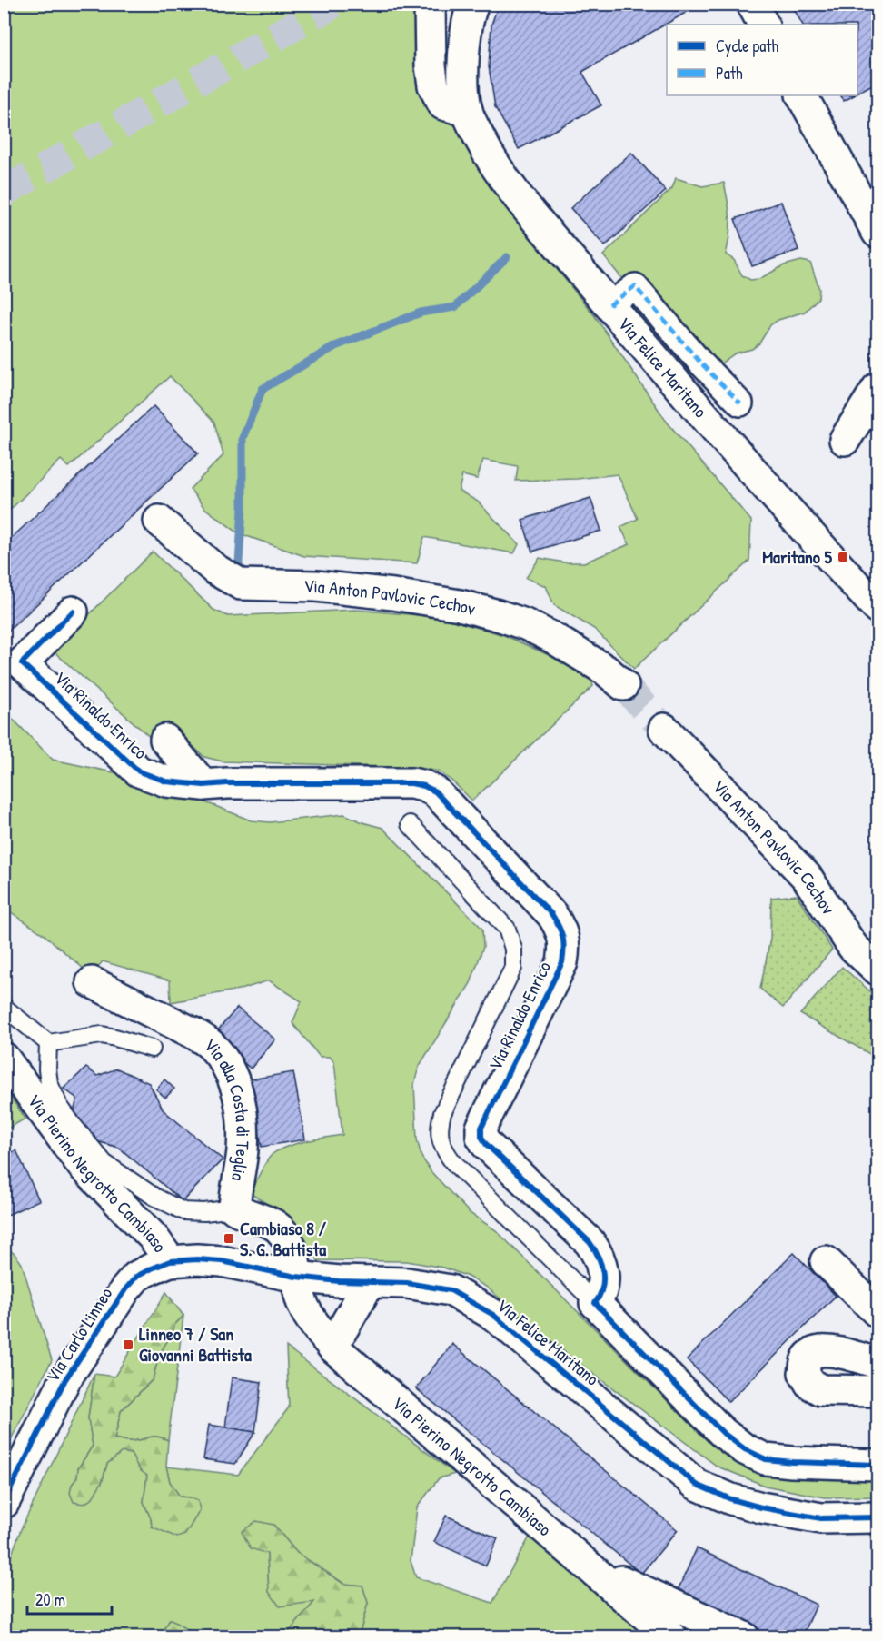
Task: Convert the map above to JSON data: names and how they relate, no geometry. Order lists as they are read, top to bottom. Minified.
{"streets":{"street":["Via Felice Maritano","Via Anton Pavlovic Cechov","Via Rinaldo Enrico","Via alla Costa di Teglia","Via Pierino Negrotto Cambiaso","Via Carlo Linneo"]},"crossings":[["Via Felice Maritano","Via alla Costa di Teglia"],["Via Felice Maritano","Via Pierino Negrotto Cambiaso"],["Via Felice Maritano","Via Carlo Linneo"],["Via alla Costa di Teglia","Via Pierino Negrotto Cambiaso"],["Via Pierino Negrotto Cambiaso","Via Carlo Linneo"]],"places":{"transit":["Maritano 5","Cambiaso 8 / S. G. Battista","Linneo 7 / San Giovanni Battista"]},"legend":["Cycle path","Path"],"scale_bar":"20 m"}
